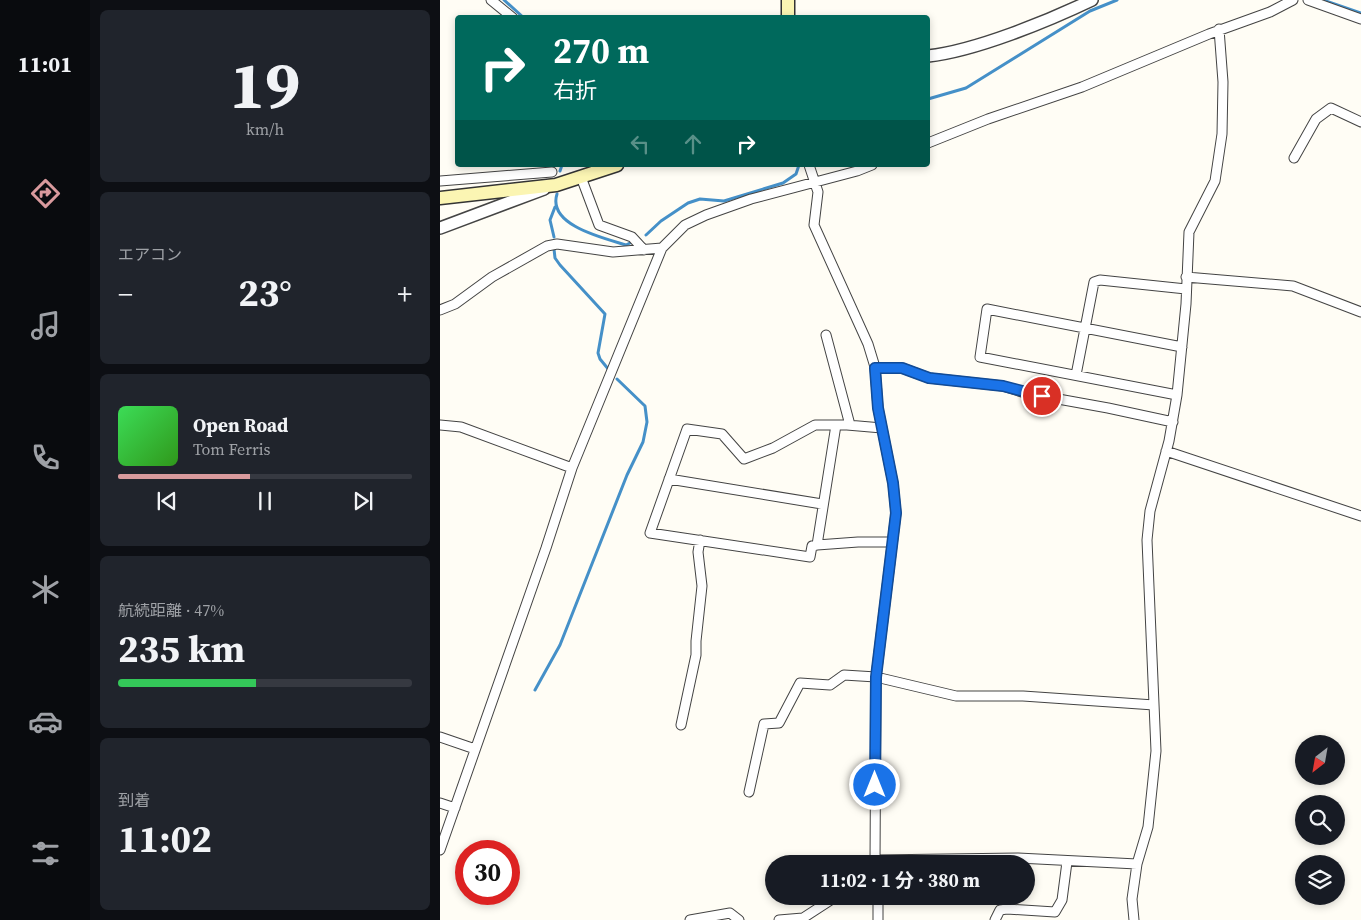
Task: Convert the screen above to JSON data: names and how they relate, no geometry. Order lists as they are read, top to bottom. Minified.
{"north":"bottom left","page":{"tabs":"11:01","tile":[["19","km/h"],"エアコン",["航続距離 · 47%","235 km"],["到着","11:02"]],"turn":["270 m","右折"],"heat":["−","23°","+"],"song":["Open Road","Tom Ferris"],"limit":"30","trip":"11:02 · 1 分 · 380 m"}}
